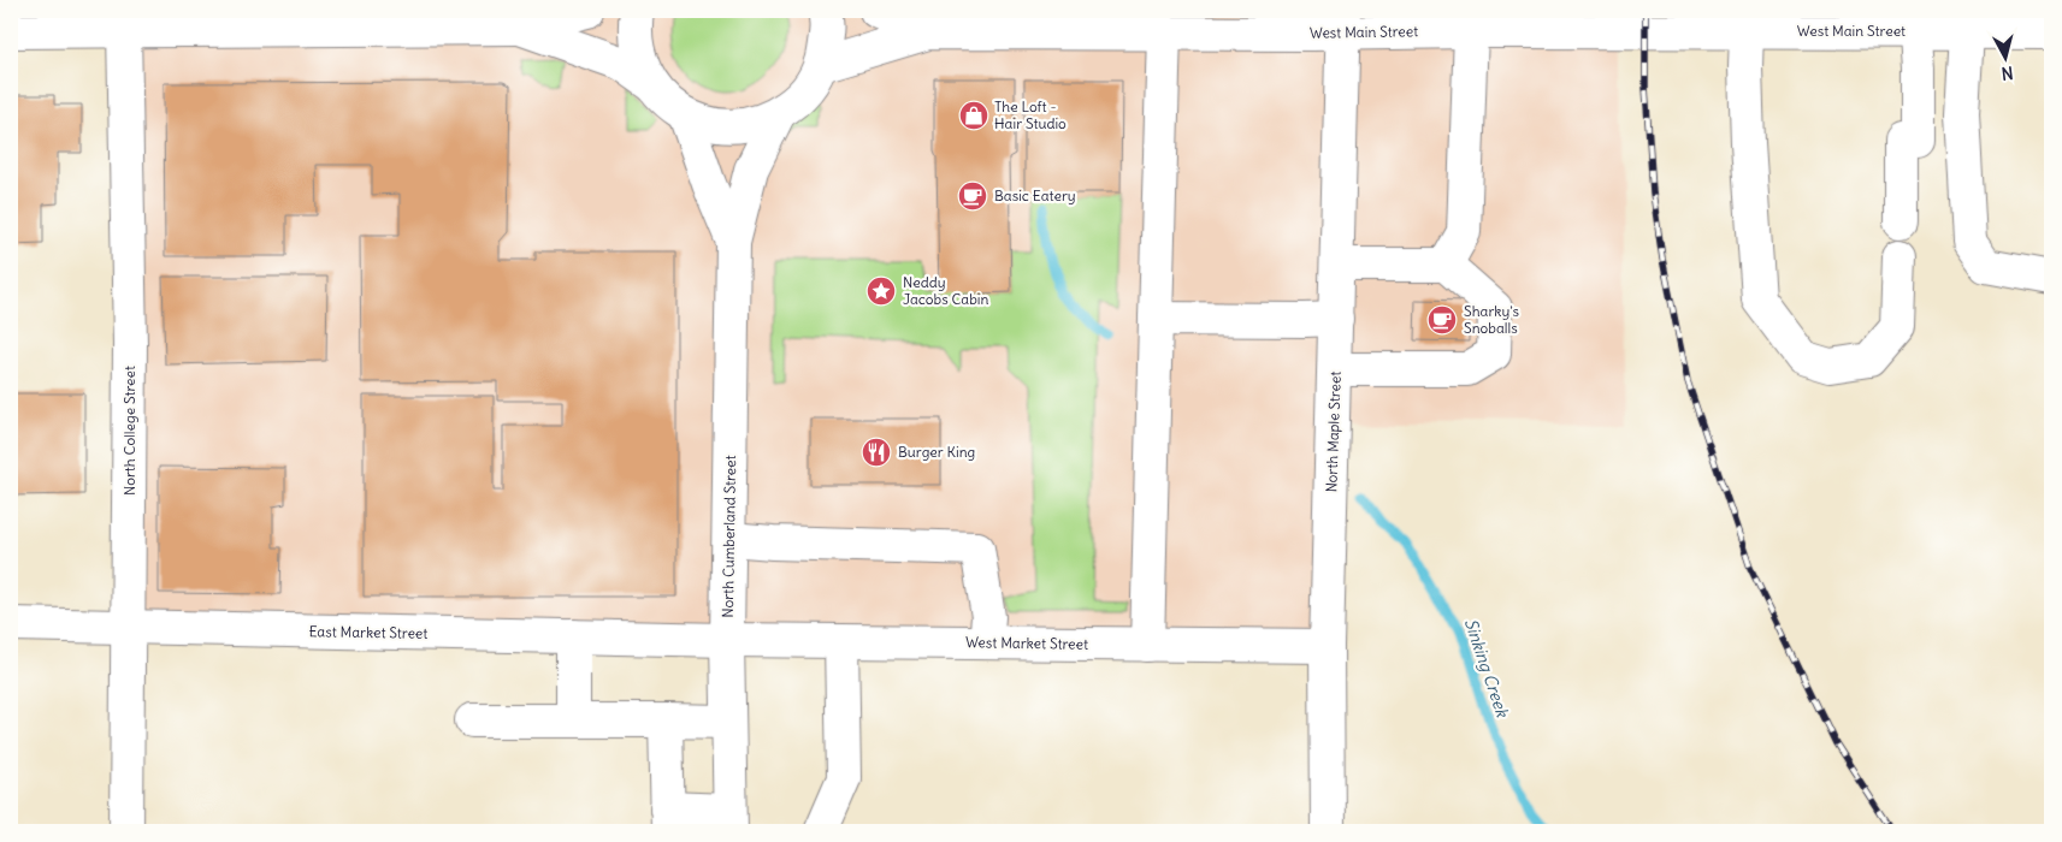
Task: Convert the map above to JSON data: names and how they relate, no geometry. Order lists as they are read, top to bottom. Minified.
{"streets":{"main road":["West Main Street","North College Street","North Maple Street","North Cumberland Street","East Market Street","West Market Street"]},"crossings":[["West Main Street","North Maple Street"],["North College Street","East Market Street"],["North Maple Street","West Market Street"],["North Cumberland Street","East Market Street"],["North Cumberland Street","West Market Street"],["East Market Street","West Market Street"]],"water":["Sinking Creek"],"places":{"shop":["The Loft - Hair Studio"],"cafe":["Basic Eatery","Sharky's Snoballs"],"place":["Neddy Jacobs Cabin"],"restaurant":["Burger King"]},"north":"bottom"}
